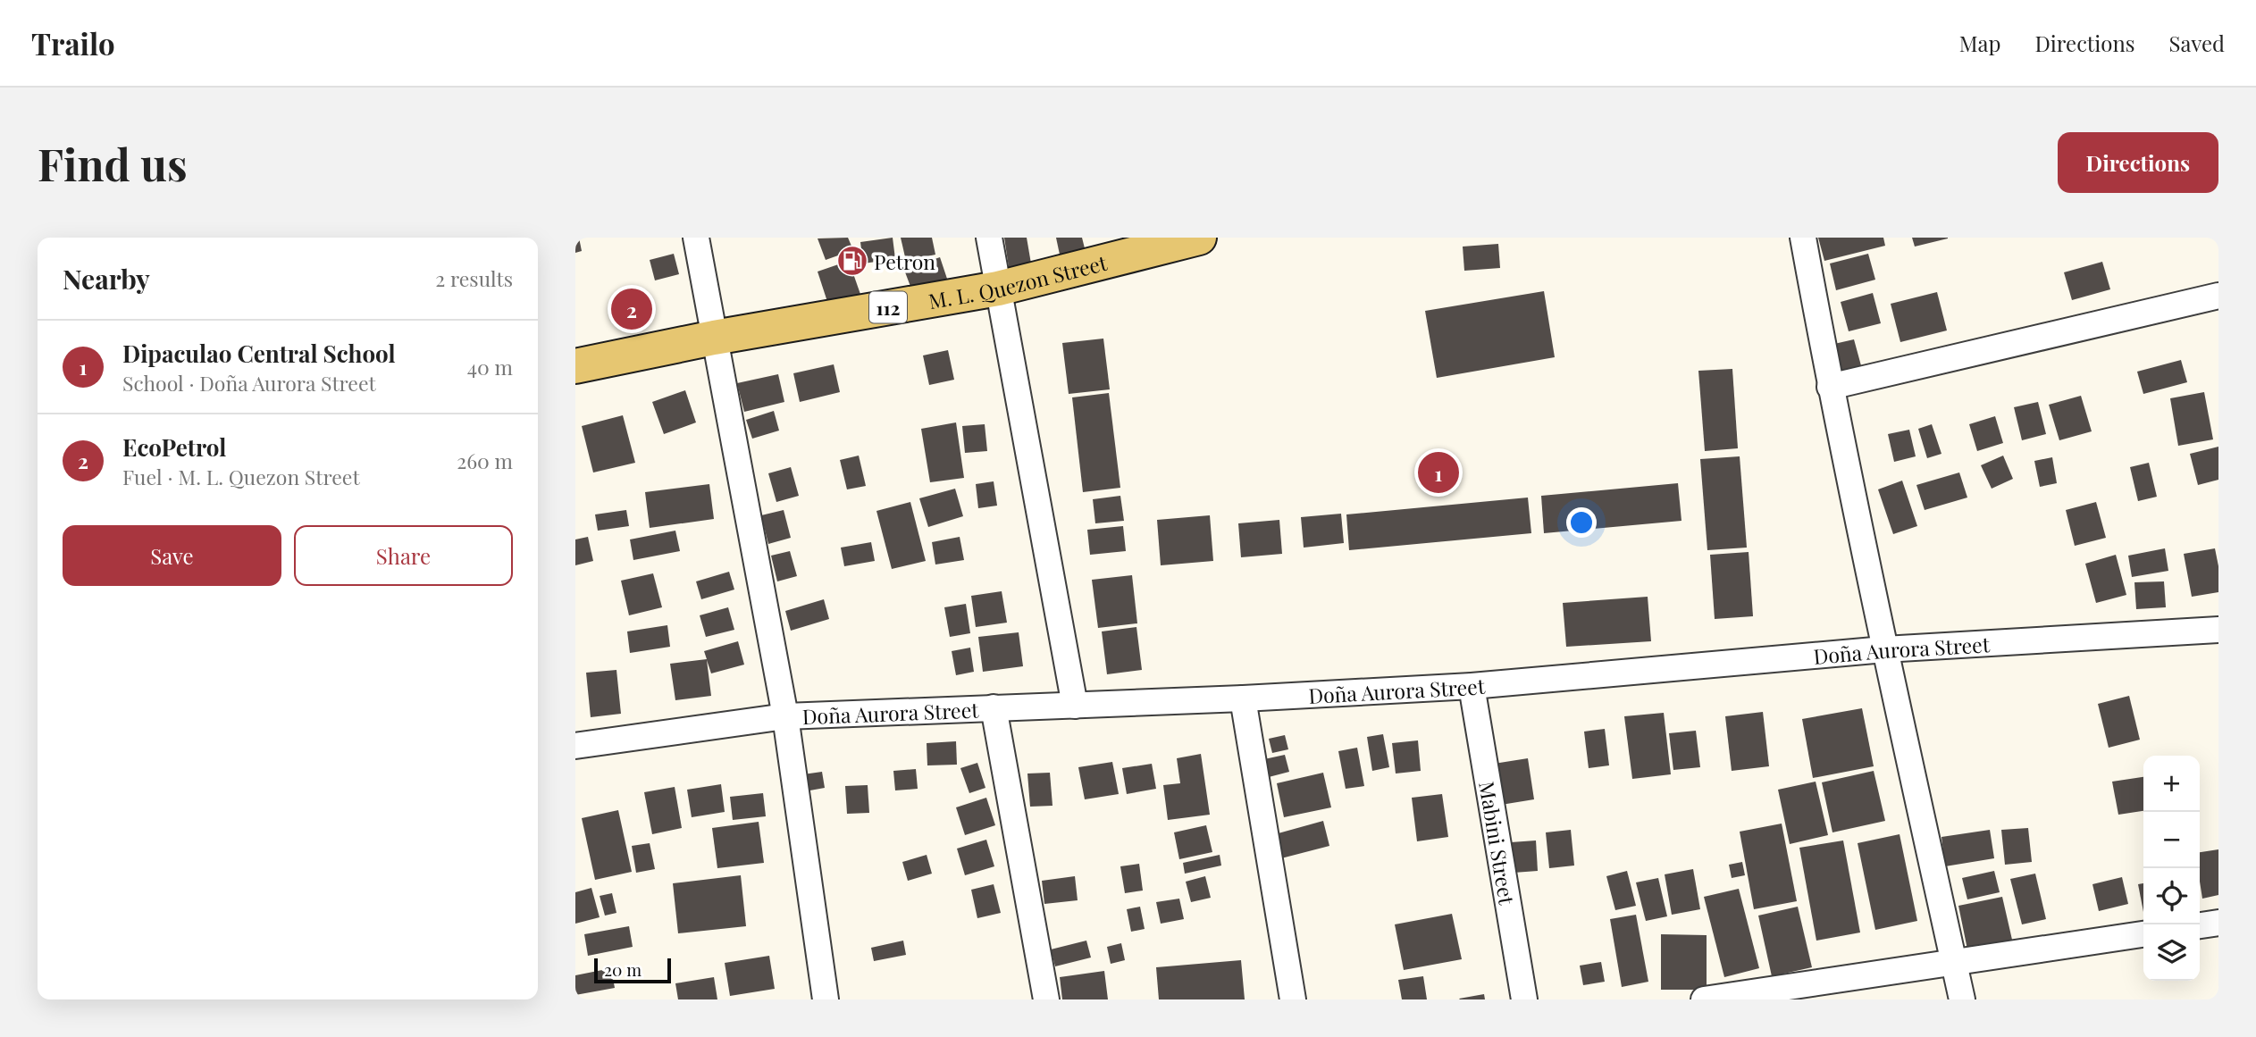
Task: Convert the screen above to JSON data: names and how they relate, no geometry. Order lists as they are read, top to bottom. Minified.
{"streets":{"main road":["M. L. Quezon Street","112"],"street":["Doña Aurora Street","Mabini Street"]},"crossings":[["Doña Aurora Street","Mabini Street"]],"places":{"fuel station":["Petron"]},"scale_bar":"20 m","page":{"header":"Trailo","nav":["Map","Directions","Saved"],"buttons":["Directions",["Save","Share"]],"title":"Find us","heading":["Nearby","2 results"],"pins":["2","1"],"list":[{"mark":"1","name":"Dipaculao Central School","note":"School · Doña Aurora Street","value":"40 m"},{"mark":"2","name":"EcoPetrol","note":"Fuel · M. L. Quezon Street","value":"260 m"}],"map_buttons":["+","−"],"scale":"20 m"}}
